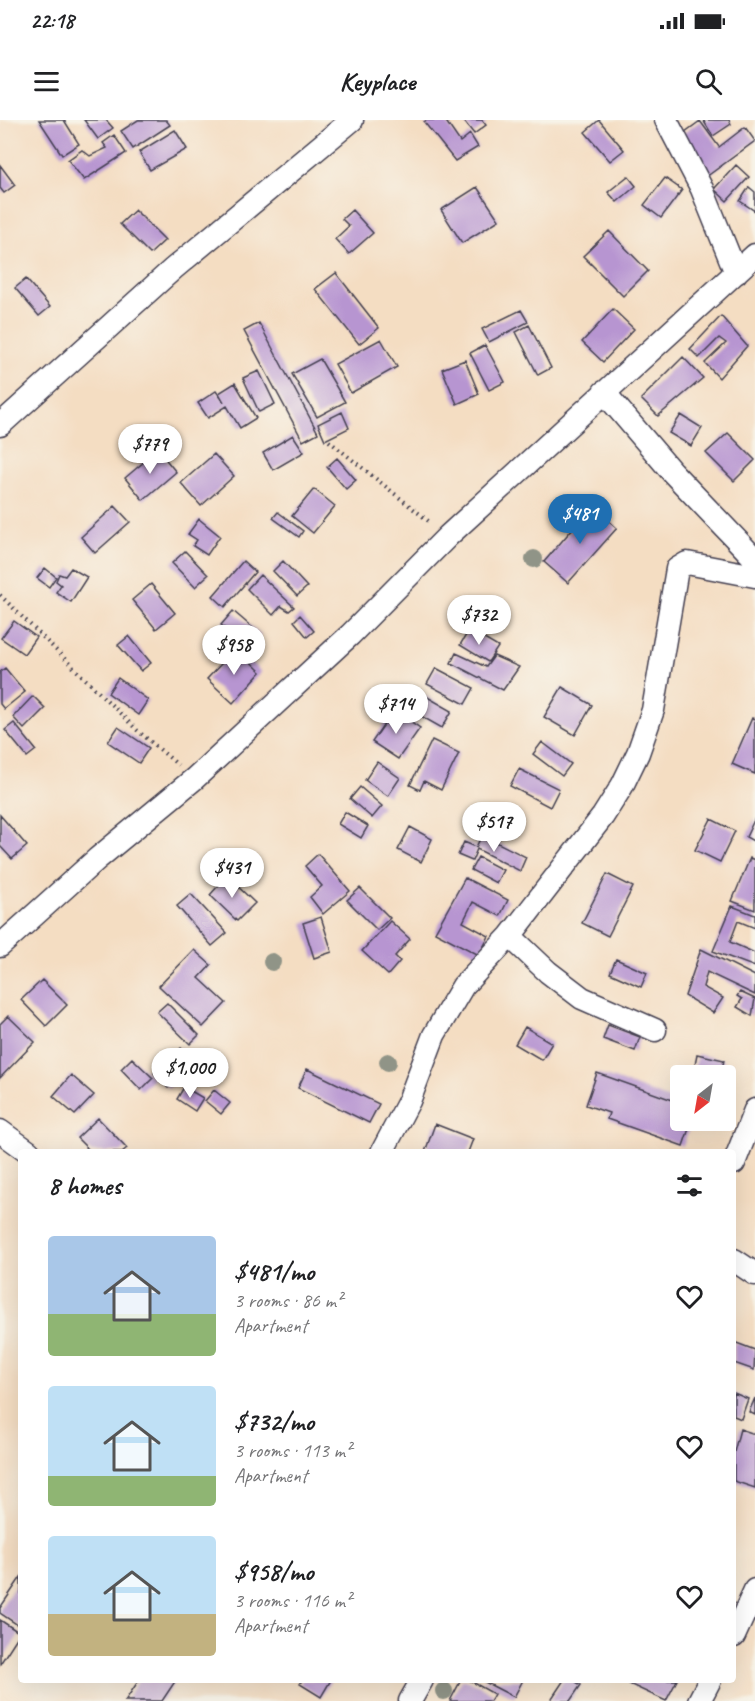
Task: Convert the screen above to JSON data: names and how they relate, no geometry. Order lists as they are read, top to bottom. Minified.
{"north":"bottom left","page":{"status":"22:18","header":"Keyplace","price":["$779","$481","$732","$958","$714","$517","$431","$1,000"],"heading":"8 homes","list":[{"name":"$481/mo","note":"3 rooms · 86 m² · Apartment"},{"name":"$732/mo","note":"3 rooms · 113 m² · Apartment"},{"name":"$958/mo","note":"3 rooms · 116 m² · Apartment"}]}}
